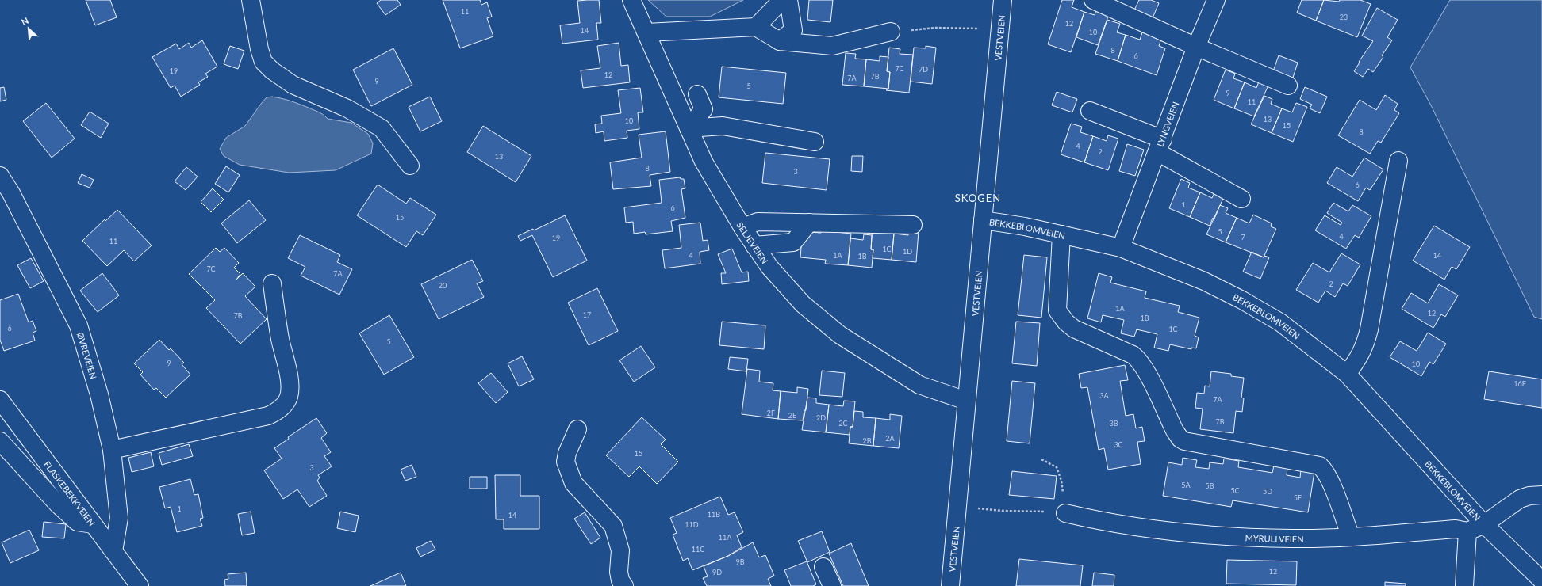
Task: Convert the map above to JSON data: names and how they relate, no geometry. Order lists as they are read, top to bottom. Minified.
{"streets":{"street":["VESTVEIEN","LYNGVEIEN","BEKKEBLOMVEIEN","SELJEVEIEN","ØVREVEIEN","FLASKEBEKKVEIEN","MYRULLVEIEN"]},"crossings":[["VESTVEIEN","BEKKEBLOMVEIEN"],["VESTVEIEN","SELJEVEIEN"],["LYNGVEIEN","BEKKEBLOMVEIEN"],["ØVREVEIEN","FLASKEBEKKVEIEN"]],"districts":["SKOGEN"],"house_numbers":["11","23","12","14","10","8","6","7C","7D","19","12","7B","7A","9","5","9","11","13","10","15","8","4","2","13","8","3","6","1","6","15","5","4","7","19","11","1C","1D","4","1A","14","1B","7C","7A","2","20","1A","12","17","7B","1B","6","1C","5","9","10","16F","3A","7A","2F","2E","2D","7B","2C","3B","2A","2B","3C","15","3","5A","5B","5C","5D","5E","1","11B","14","11D","11A","11C","9B","12","9D"],"north":"top left"}
